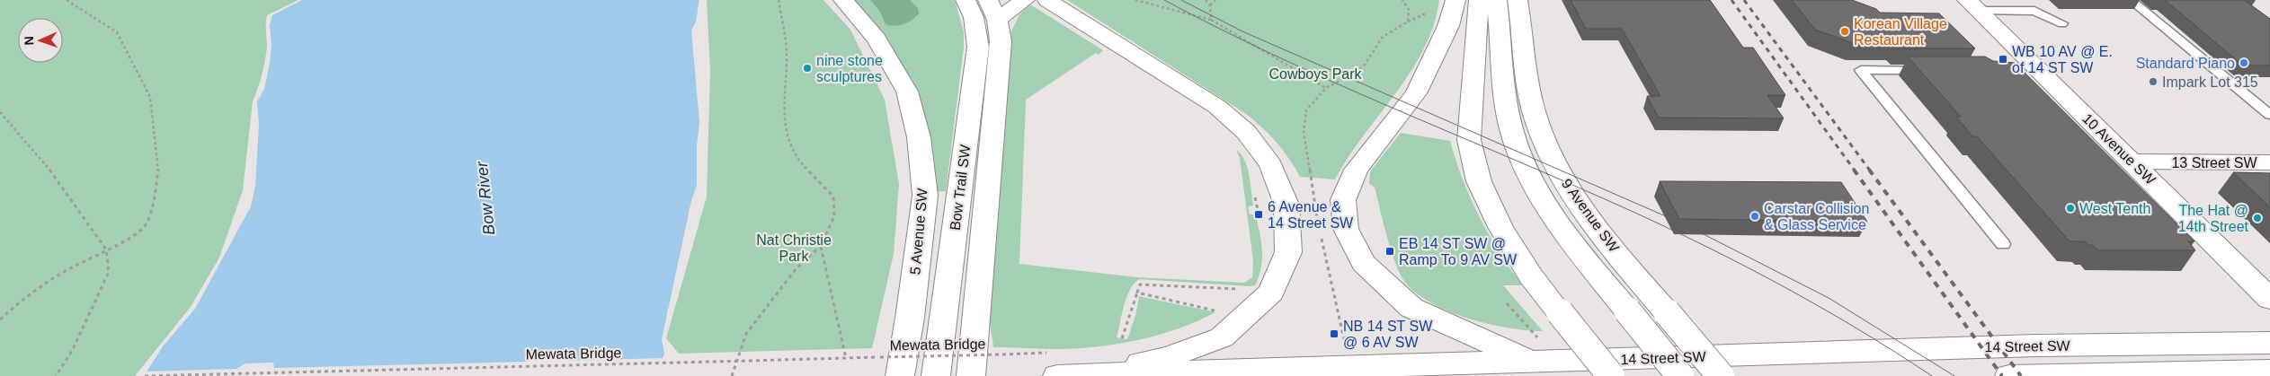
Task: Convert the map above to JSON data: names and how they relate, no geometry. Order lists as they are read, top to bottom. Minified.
{"streets":{"main road":["10 Avenue SW","13 Street SW","Bow Trail SW","9 Avenue SW","5 Avenue SW","14 Street SW"],"path":["Mewata Bridge"]},"crossings":[["10 Avenue SW","13 Street SW"],["Mewata Bridge","14 Street SW"]],"water":["Bow River"],"parks":["Cowboys Park","Nat Christie Park"],"places":{"other":["Korean Village Restaurant","Standard Piano","nine stone sculptures","Impark Lot 315","West Tenth","Carstar Collision & Glass Service","The Hat @ 14th Street"],"transit":["WB 10 AV @ E. of 14 ST SW","6 Avenue & 14 Street SW","EB 14 ST SW @ Ramp To 9 AV SW","NB 14 ST SW @ 6 AV SW"]},"north":"left"}
